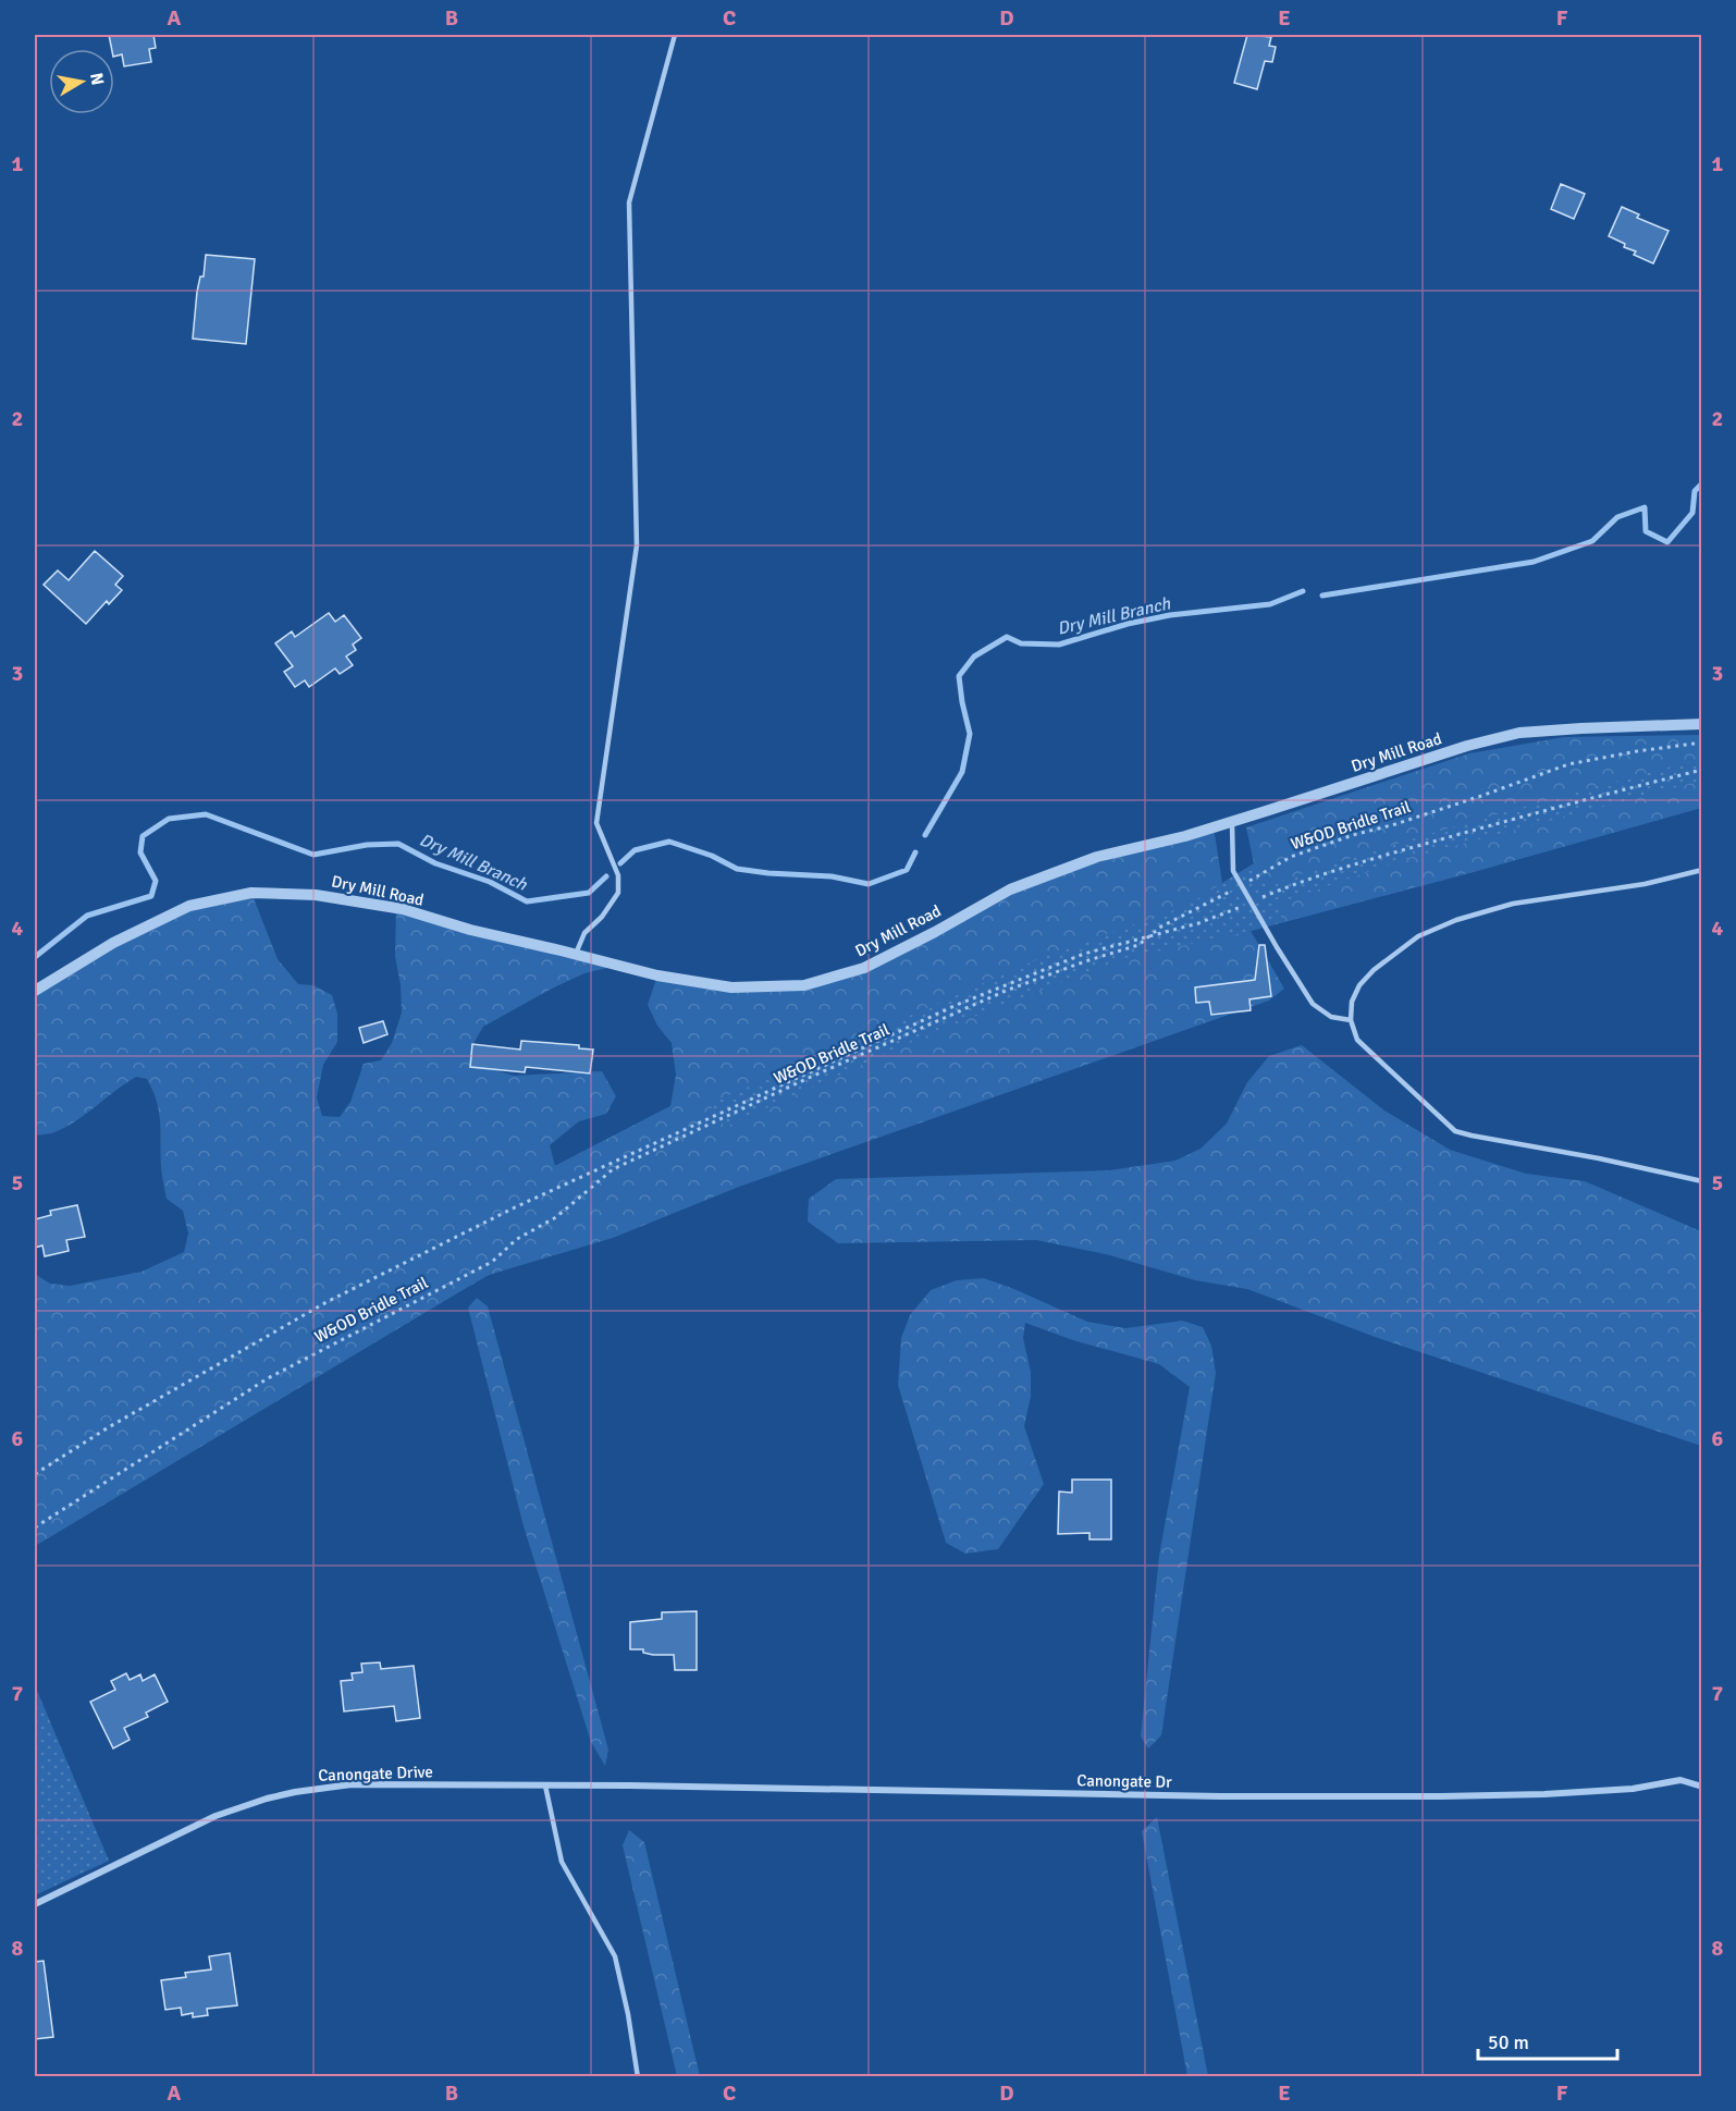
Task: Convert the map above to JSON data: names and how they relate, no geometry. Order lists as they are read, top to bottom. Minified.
{"streets":{"street":["Dry Mill Road","Canongate Drive","Canongate Dr"],"path":["W&OD Bridle Trail"]},"crossings":[["Canongate Drive","Canongate Dr"]],"water":["Dry Mill Branch"],"scale_bar":"50 m","north":"right","grid":{"columns":["A","B","C","D","E","F"],"rows":["1","2","3","4","5","6","7","8"]}}
